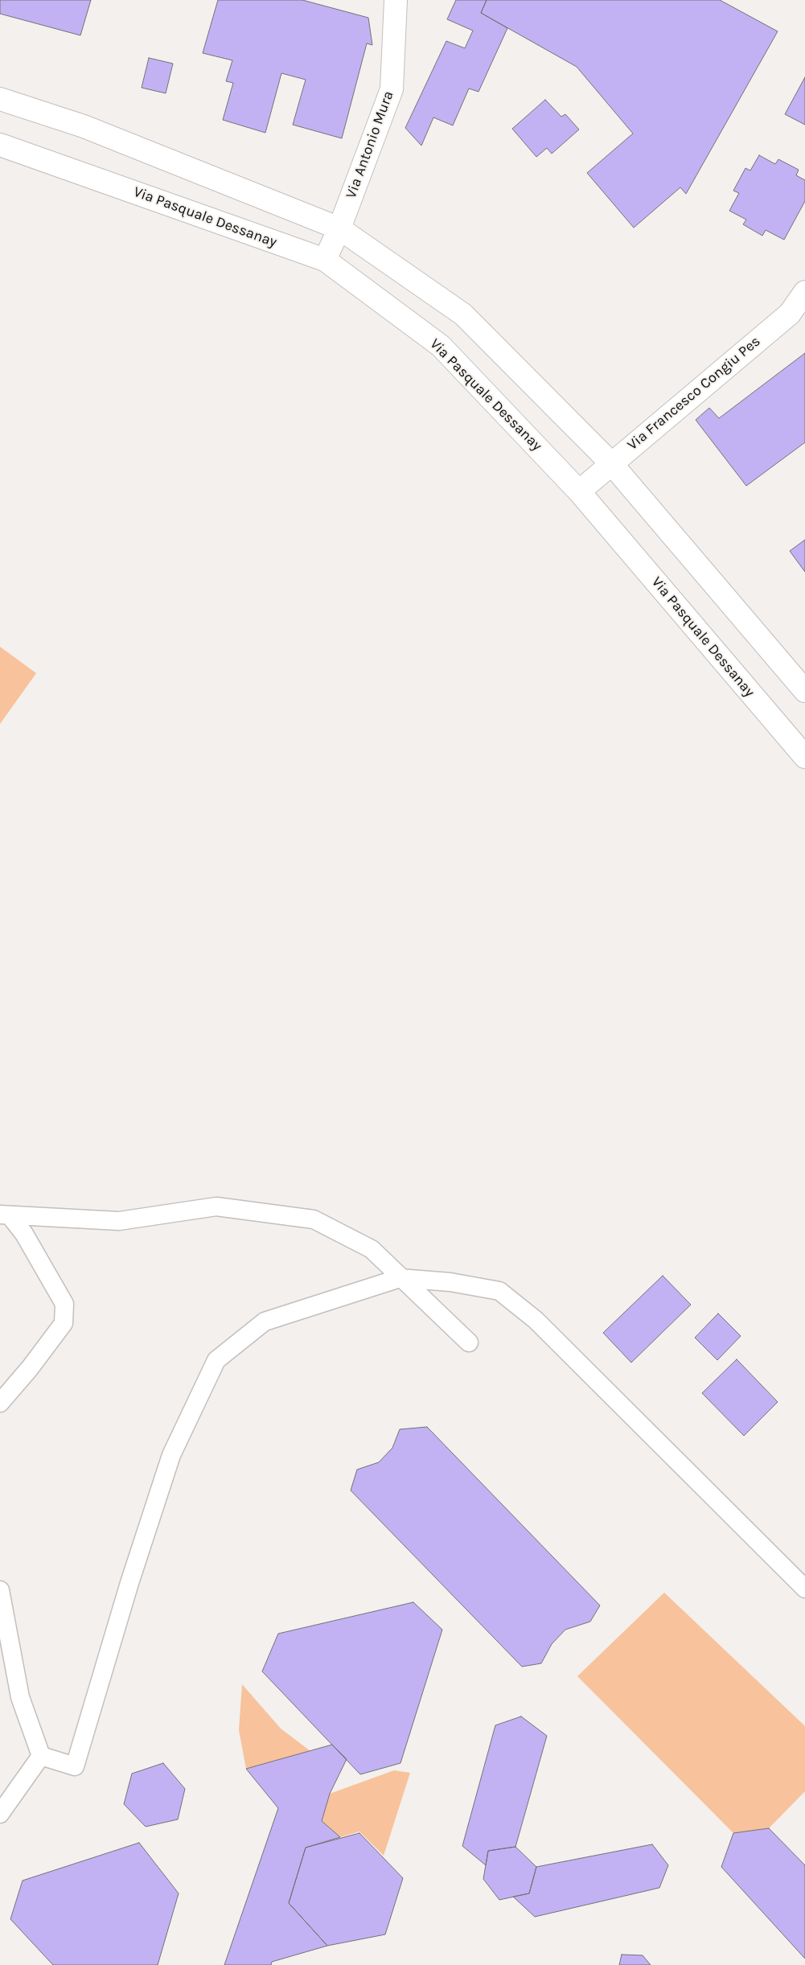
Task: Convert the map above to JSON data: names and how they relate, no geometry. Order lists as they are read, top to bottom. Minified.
{"streets":{"main road":["Via Antonio Mura","Via Pasquale Dessanay","Via Francesco Congiu Pes"]},"crossings":[["Via Antonio Mura","Via Pasquale Dessanay"],["Via Pasquale Dessanay","Via Francesco Congiu Pes"]]}
